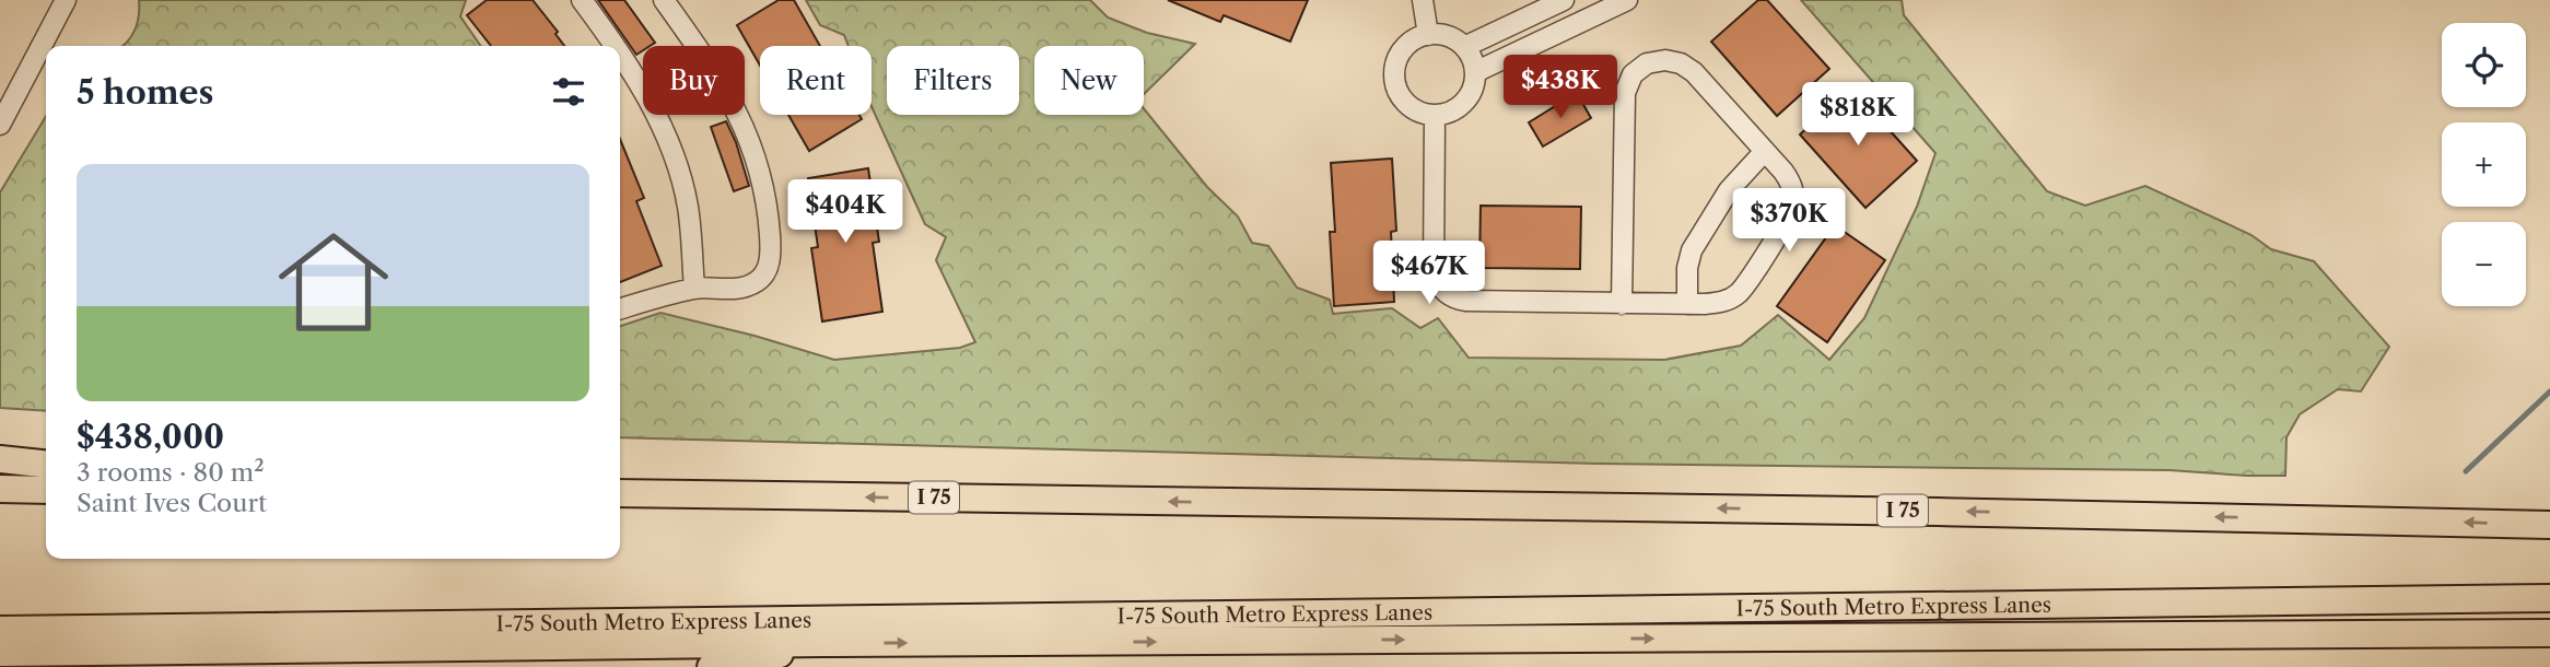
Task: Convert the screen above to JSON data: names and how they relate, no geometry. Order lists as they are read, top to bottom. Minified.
{"streets":{"highway":["I 75","I-75 South Metro Express Lanes"]},"page":{"map_buttons":["+","−"],"chip":["Buy","Rent","Filters","New"],"heading":"5 homes","price":["$438K","$818K","$404K","$370K","$467K"],"list":[{"name":"$438,000","note":"3 rooms · 80 m² · Saint Ives Court"}]}}
